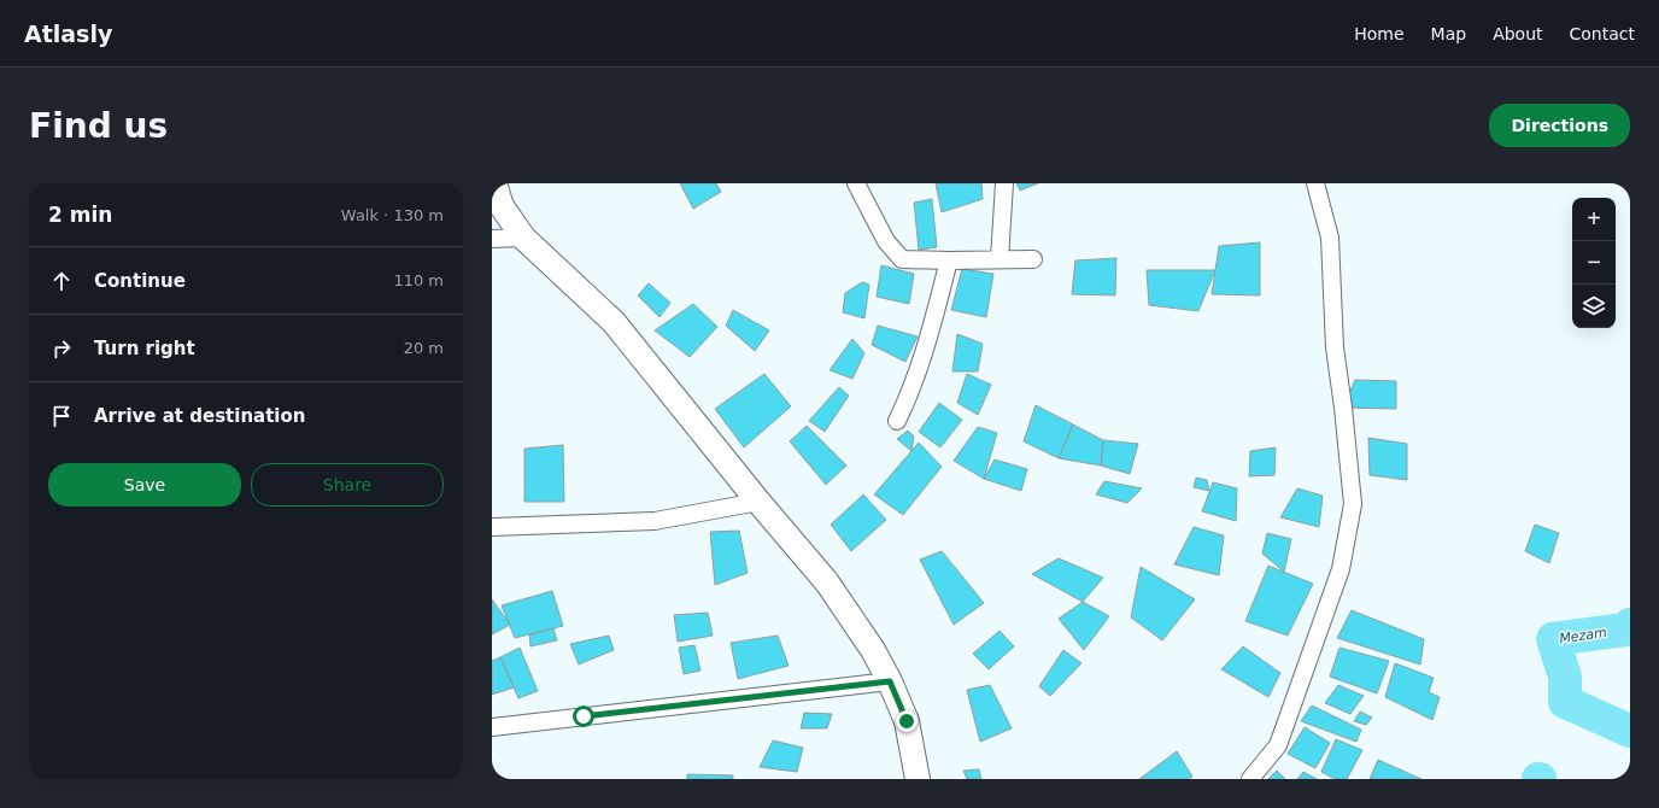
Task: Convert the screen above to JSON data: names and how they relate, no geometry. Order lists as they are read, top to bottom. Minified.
{"water":["Mezam"],"page":{"header":"Atlasly","nav":["Home","Map","About","Contact"],"buttons":["Directions",["Save","Share"]],"title":"Find us","heading":["2 min","Walk · 130 m"],"map_buttons":["+","−"],"list":[["Continue","110 m"],["Turn right","20 m"],"Arrive at destination"]}}
